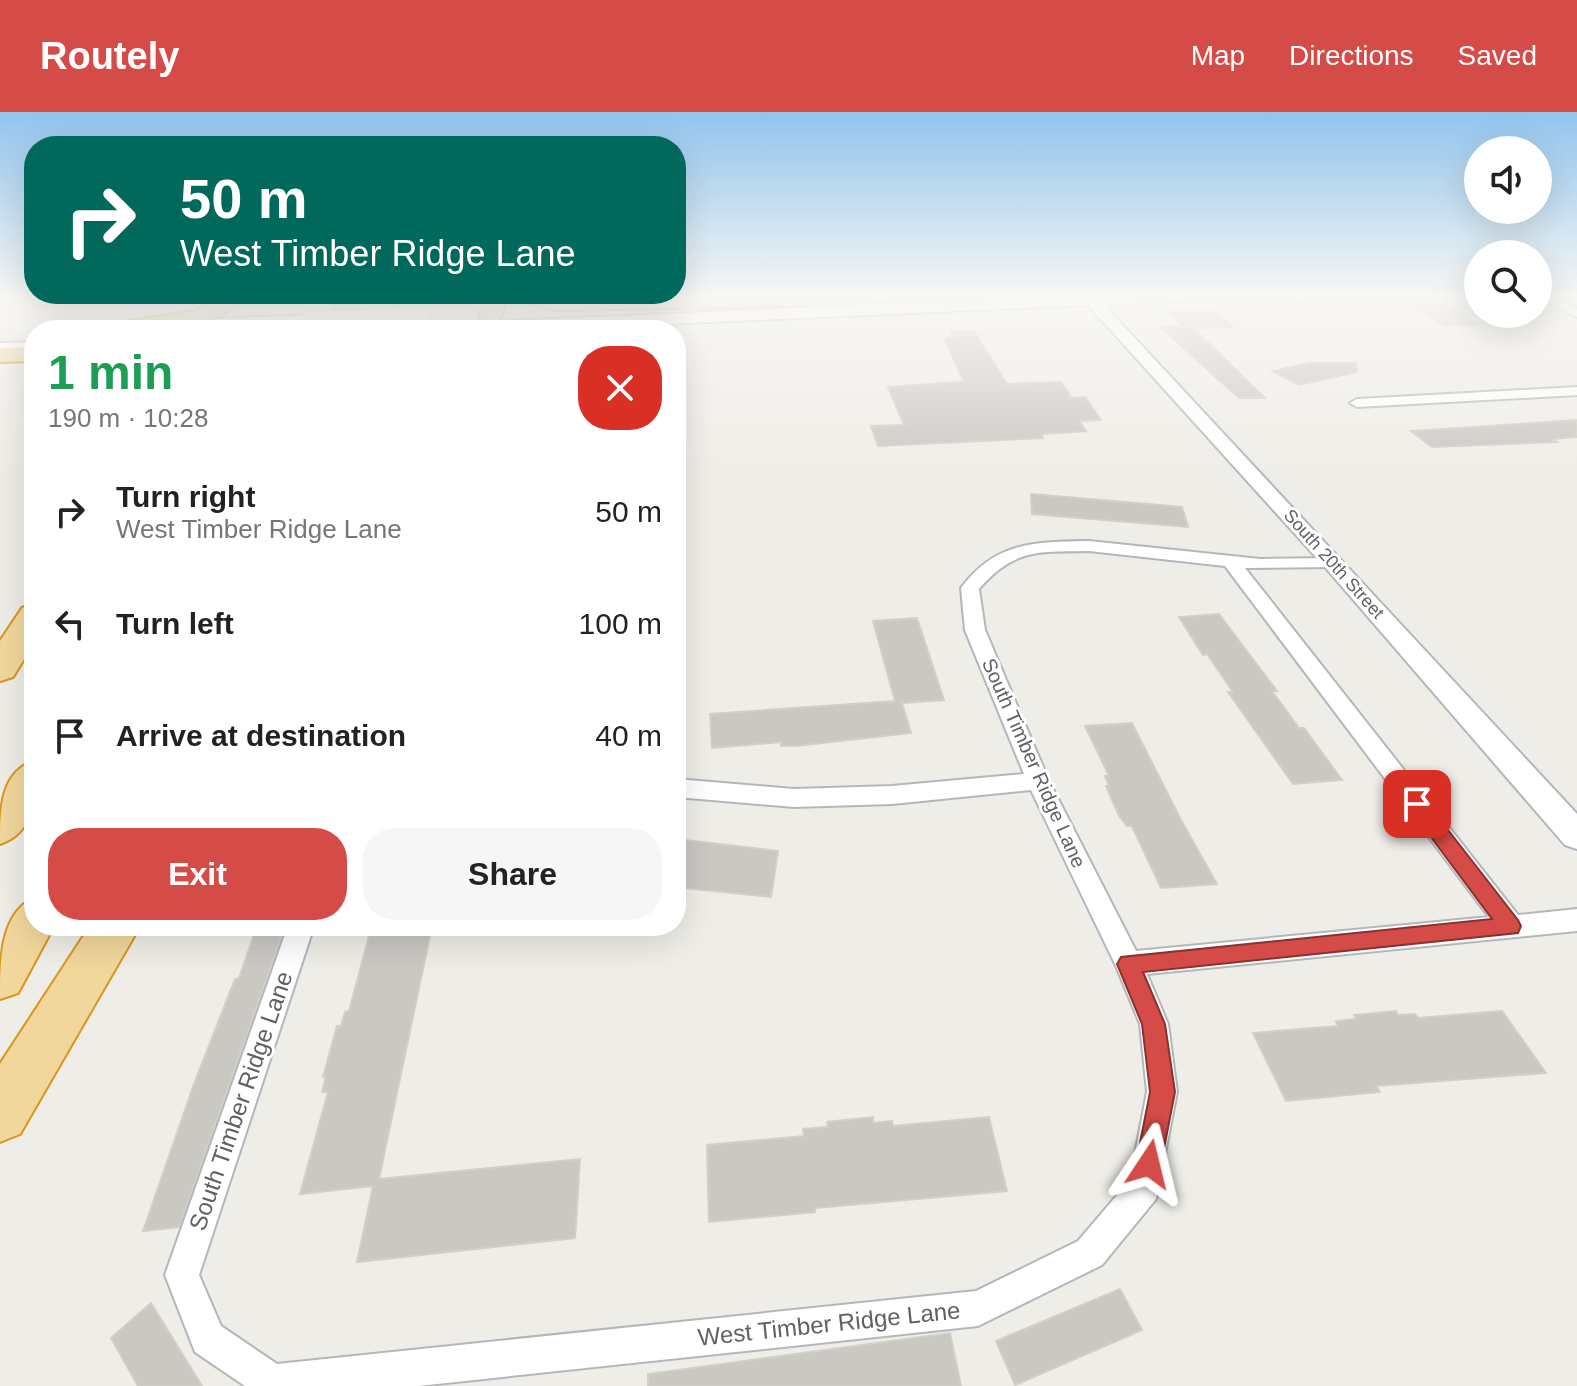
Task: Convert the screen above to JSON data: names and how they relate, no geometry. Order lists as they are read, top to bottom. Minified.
{"streets":{"main road":["South 20th Street"],"street":["South Timber Ridge Lane","West Timber Ridge Lane"]},"crossings":[["South Timber Ridge Lane","West Timber Ridge Lane"]],"page":{"header":"Routely","nav":["Map","Directions","Saved"],"turn":["50 m","West Timber Ridge Lane"],"heading":["1 min","190 m · 10:28"],"list":[{"name":"Turn right","note":"West Timber Ridge Lane","value":"50 m"},{"name":"Turn left","value":"100 m"},{"name":"Arrive at destination","value":"40 m"}],"buttons":["Exit","Share"]}}
